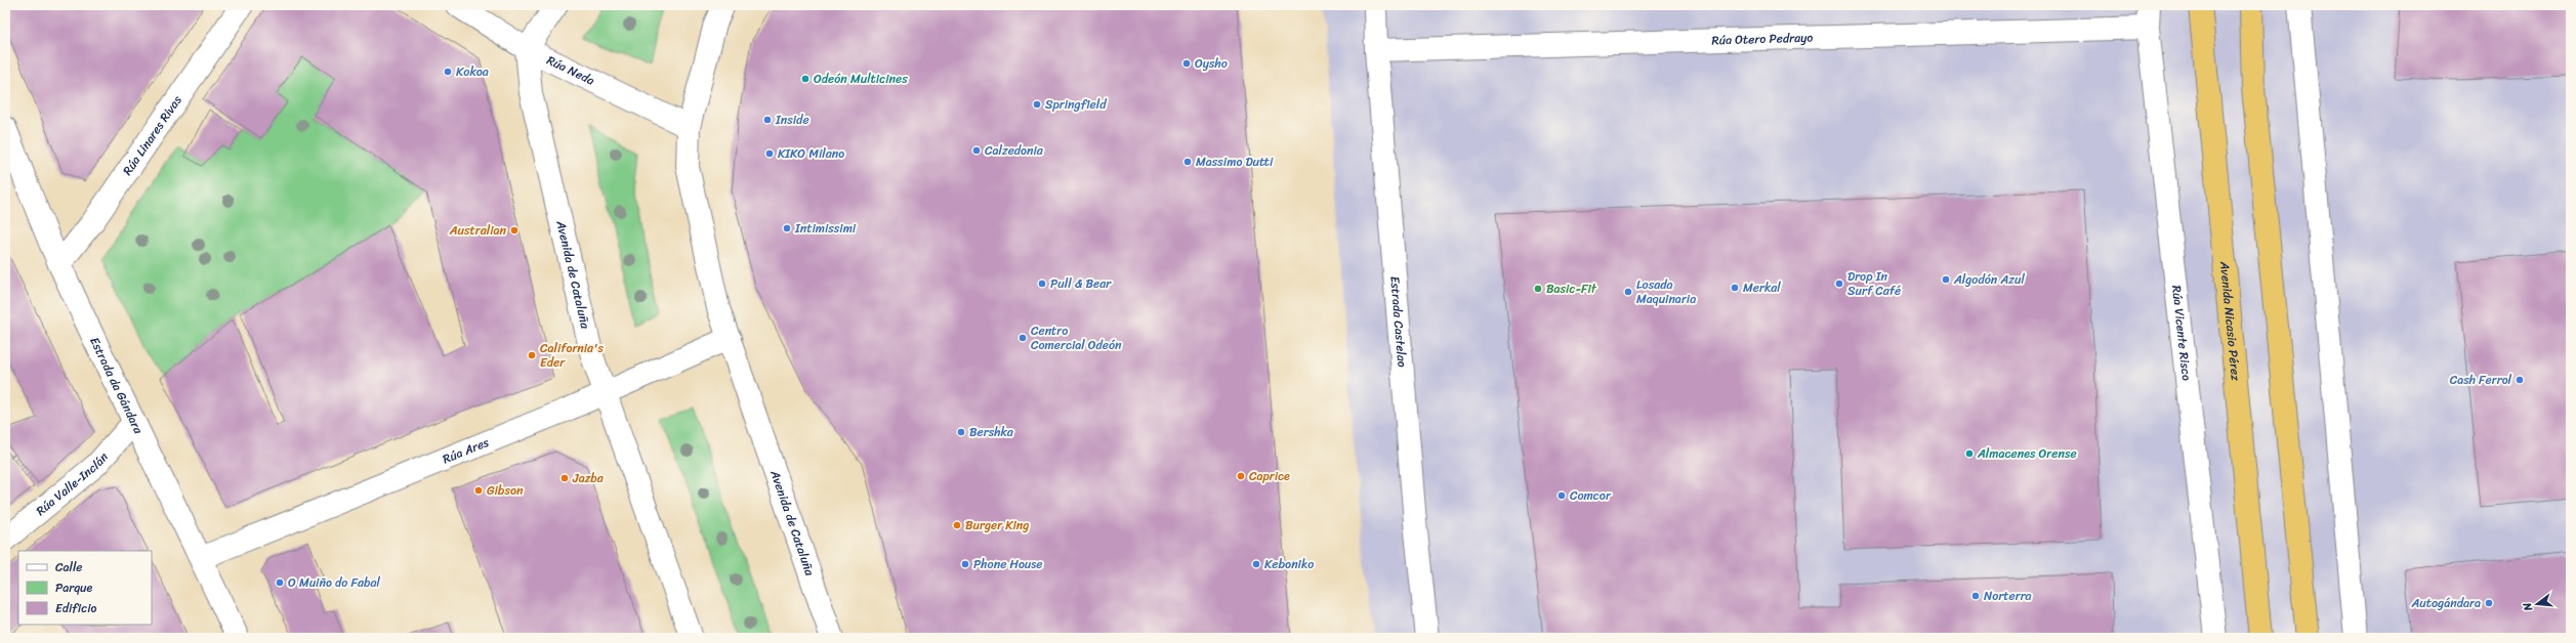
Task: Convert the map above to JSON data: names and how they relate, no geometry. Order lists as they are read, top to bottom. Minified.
{"streets":{"highway":["Avenida Nicasio Pérez"],"street":["Rúa Otero Pedrayo","Rúa Neda","Rúa Linares Rivas","Avenida de Cataluña","Estrada Castelao","Rúa Vicente Risco","Estrada da Gándara","Rúa Ares","Rúa Valle-Inclán"]},"crossings":[["Rúa Otero Pedrayo","Estrada Castelao"],["Rúa Otero Pedrayo","Rúa Vicente Risco"],["Rúa Neda","Avenida de Cataluña"],["Rúa Linares Rivas","Estrada da Gándara"],["Avenida de Cataluña","Rúa Ares"],["Estrada da Gándara","Rúa Ares"],["Estrada da Gándara","Rúa Valle-Inclán"]],"places":["Oysho","Kokoa","Odeón Multicines","Springfield","Inside","Calzedonia","KIKO Milano","Massimo Dutti","Intimissimi","Australian","Algodón Azul","Pull & Bear","Drop In Surf Café","Merkal","Basic-Fit","Losada Maquinaria","Centro Comercial Odeón","California's Eder","Cash Ferrol","Bershka","Almacenes Orense","Caprice","Jazba","Gibson","Comcor","Burger King","Phone House","Keboniko","O Muiño do Fabal","Norterra","Autogándara"],"legend":["Calle","Parque","Edificio"],"north":"left"}
